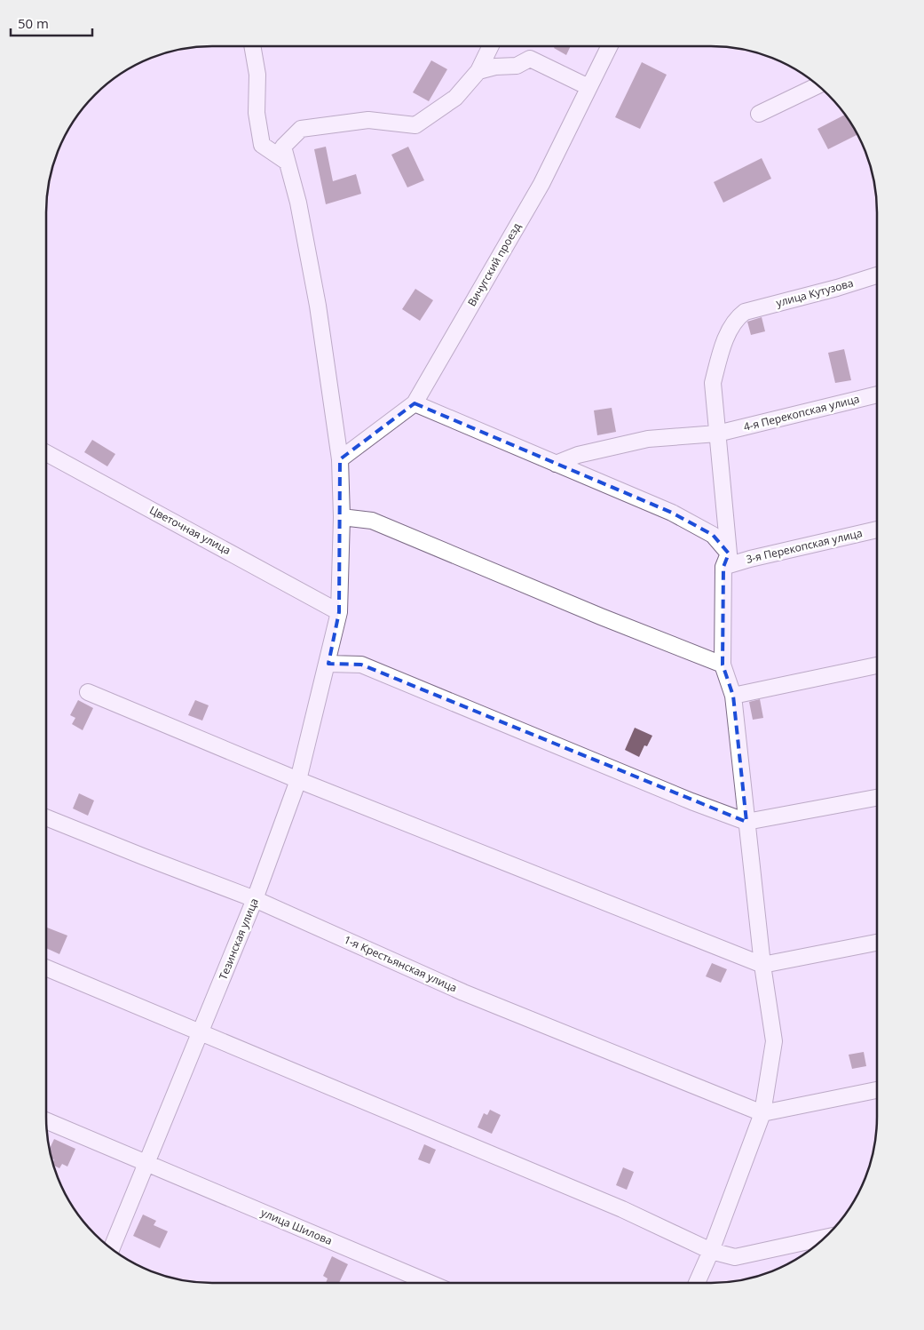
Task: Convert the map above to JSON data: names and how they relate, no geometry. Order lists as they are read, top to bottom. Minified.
{"streets":{"street":["Вичугский проезд","улица Кутузова","4-я Перекопская улица","Цветочная улица","3-я Перекопская улица","Тезинская улица","1-я Крестьянская улица","улица Шилова"]},"crossings":[["Вичугский проезд","Тезинская улица"],["улица Кутузова","4-я Перекопская улица"],["Цветочная улица","Тезинская улица"],["Тезинская улица","1-я Крестьянская улица"],["Тезинская улица","улица Шилова"]],"scale_bar":"50 m"}
